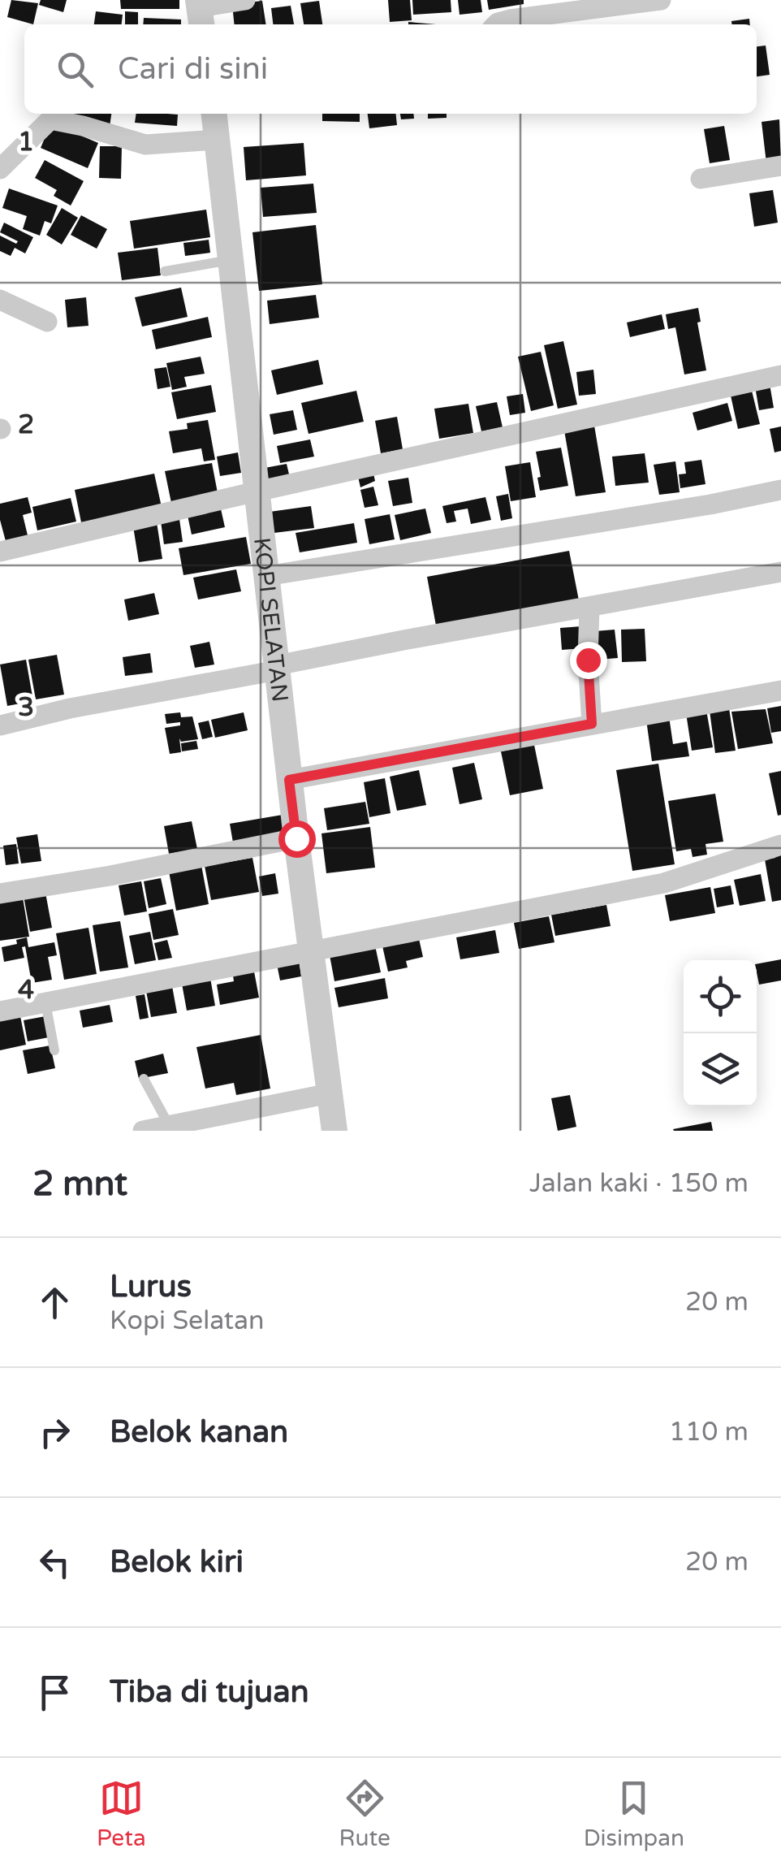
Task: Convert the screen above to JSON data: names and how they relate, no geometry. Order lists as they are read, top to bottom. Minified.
{"streets":{"street":["KOPI SELATAN"]},"page":{"search":"Cari di sini","heading":["2 mnt","Jalan kaki · 150 m"],"list":[["Lurus","Kopi Selatan","20 m"],["Belok kanan","110 m"],["Belok kiri","20 m"],"Tiba di tujuan"],"nav":["Peta","Rute","Disimpan"]},"grid":{"rows":["1","2","3","4"]}}
